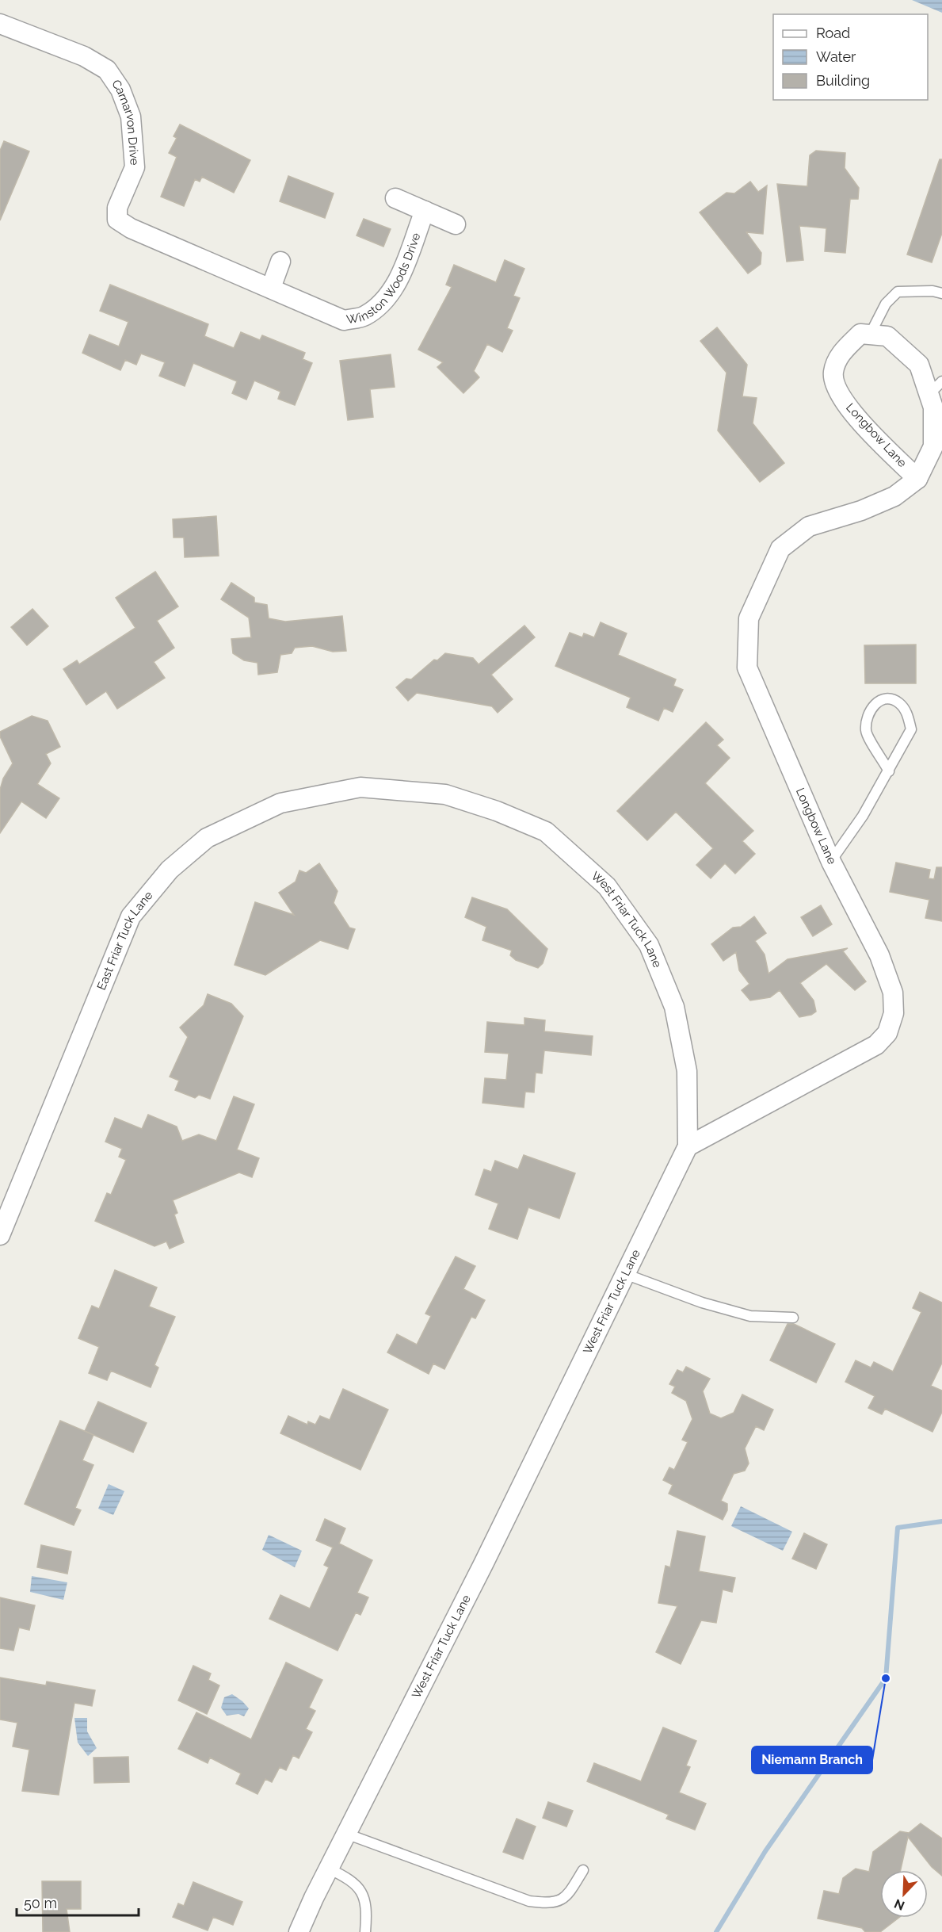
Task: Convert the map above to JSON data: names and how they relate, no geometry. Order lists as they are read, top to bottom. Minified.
{"streets":{"street":["Carnarvon Drive","Winston Woods Drive","Longbow Lane","West Friar Tuck Lane","East Friar Tuck Lane"]},"crossings":[["Carnarvon Drive","Winston Woods Drive"],["Longbow Lane","West Friar Tuck Lane"],["West Friar Tuck Lane","East Friar Tuck Lane"]],"places":["Niemann Branch"],"legend":["Road","Water","Building"],"scale_bar":"50 m","north":"bottom left"}
